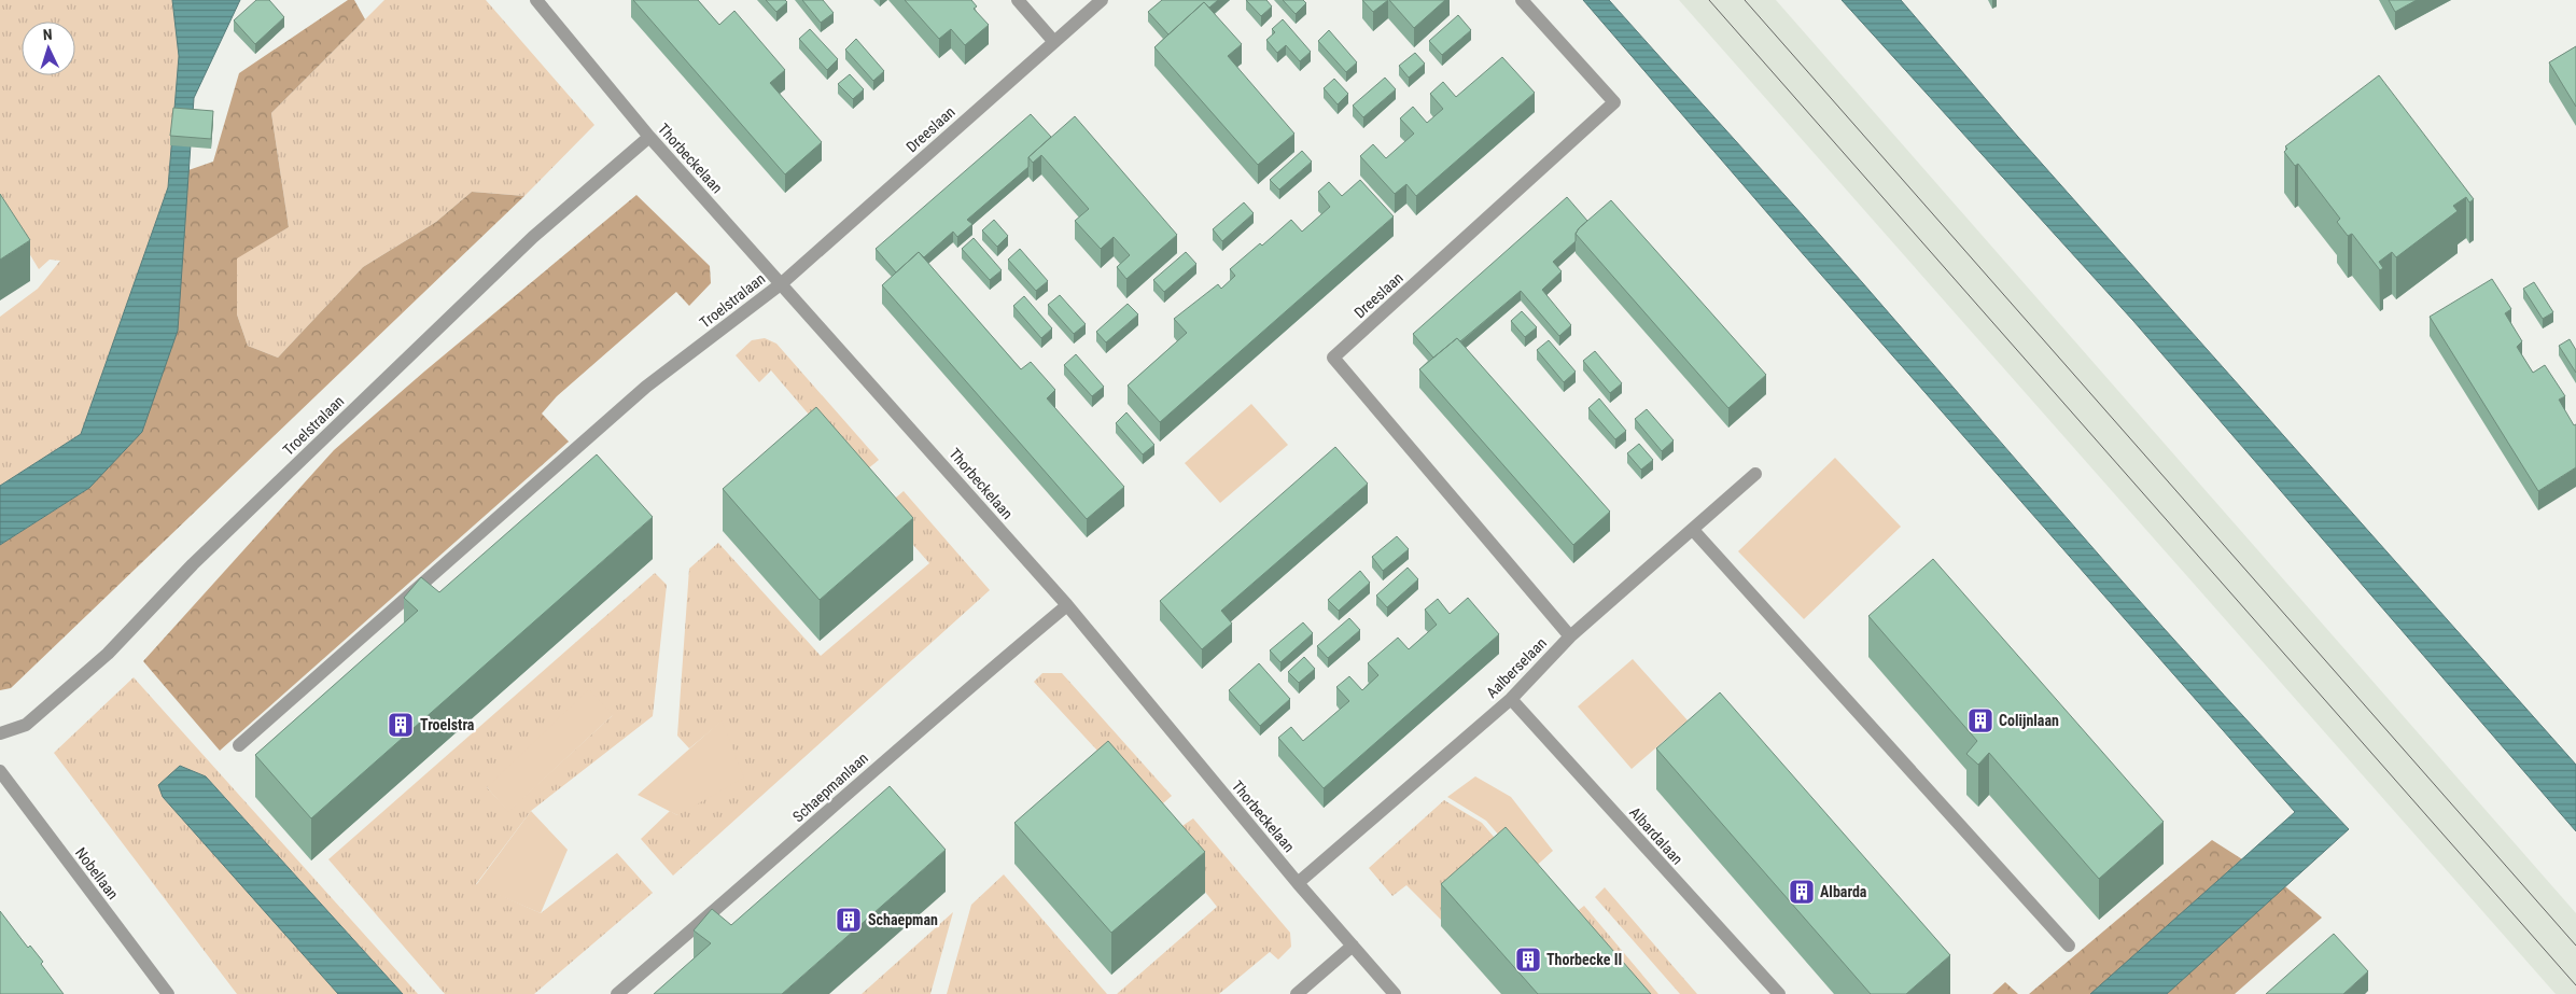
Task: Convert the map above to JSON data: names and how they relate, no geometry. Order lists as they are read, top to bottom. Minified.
{"streets":{"street":["Dreeslaan","Thorbeckelaan","Troelstralaan","Aalberselaan","Schaepmanlaan","Albardalaan","Nobellaan"]},"crossings":[["Dreeslaan","Thorbeckelaan"],["Dreeslaan","Troelstralaan"],["Dreeslaan","Aalberselaan"],["Thorbeckelaan","Troelstralaan"],["Thorbeckelaan","Aalberselaan"],["Thorbeckelaan","Schaepmanlaan"],["Aalberselaan","Albardalaan"]],"places":{"building":["Colijnlaan","Troelstra","Albarda","Schaepman","Thorbecke II"]},"north":"top"}
